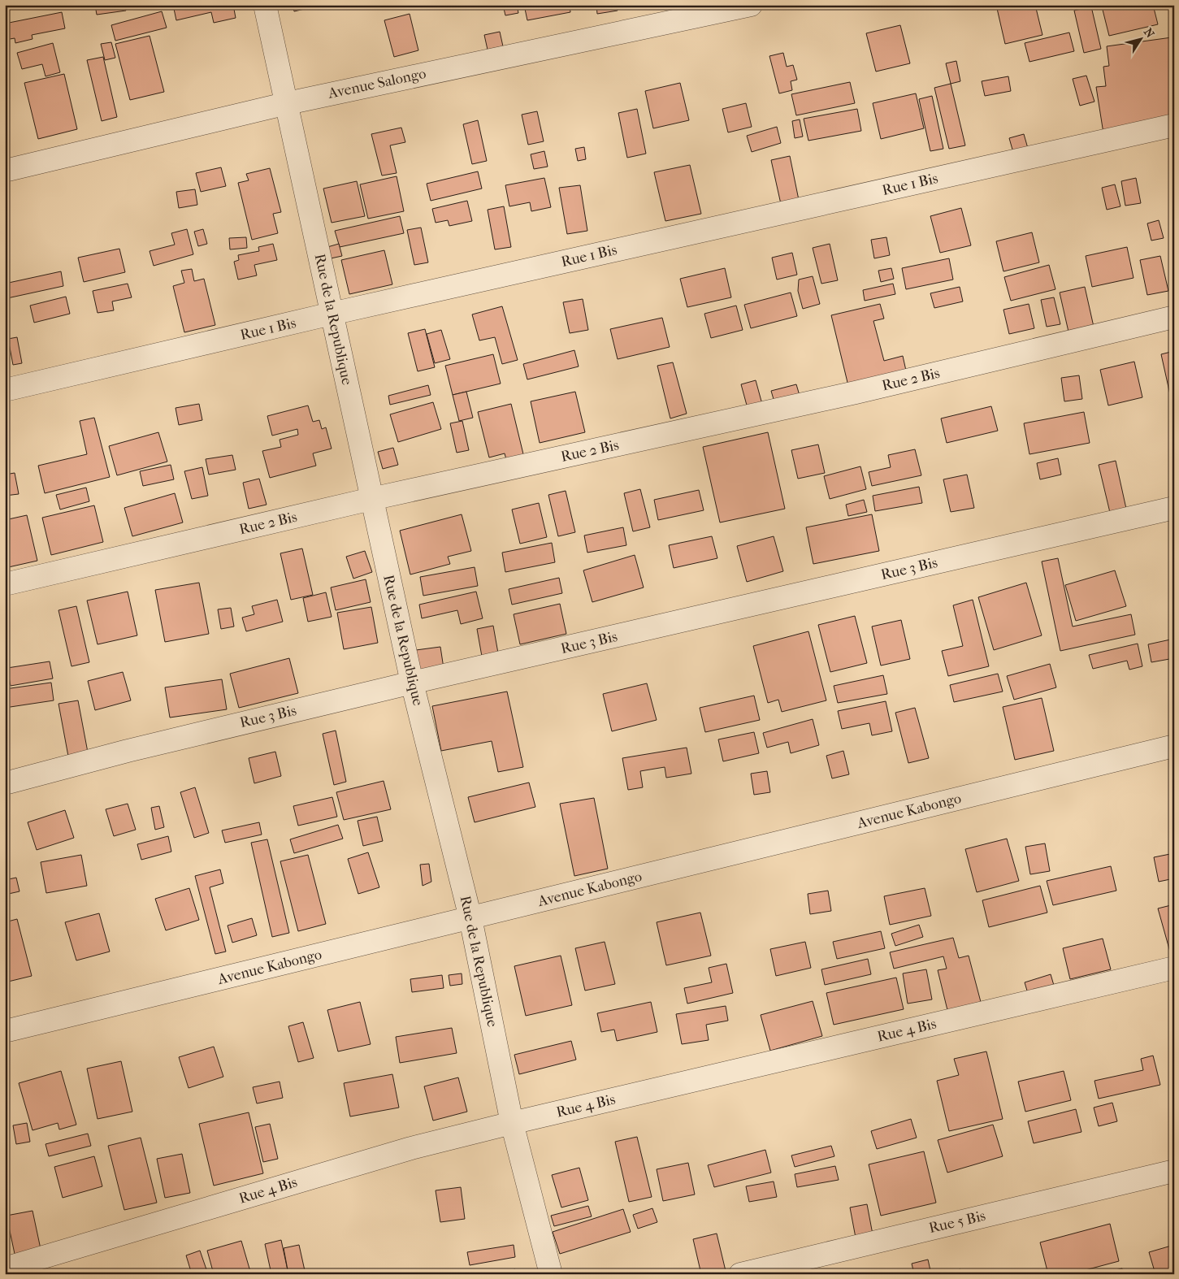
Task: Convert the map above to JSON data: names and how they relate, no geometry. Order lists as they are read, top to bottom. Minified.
{"streets":{"street":["Avenue Salongo","Rue 1 Bis","Rue de la Republique","Rue 2 Bis","Rue 3 Bis","Avenue Kabongo","Rue 4 Bis","Rue 5 Bis"]},"crossings":[["Avenue Salongo","Rue de la Republique"],["Rue 1 Bis","Rue de la Republique"],["Rue de la Republique","Rue 2 Bis"],["Rue de la Republique","Rue 3 Bis"],["Rue de la Republique","Avenue Kabongo"],["Rue de la Republique","Rue 4 Bis"]],"north":"top right"}
